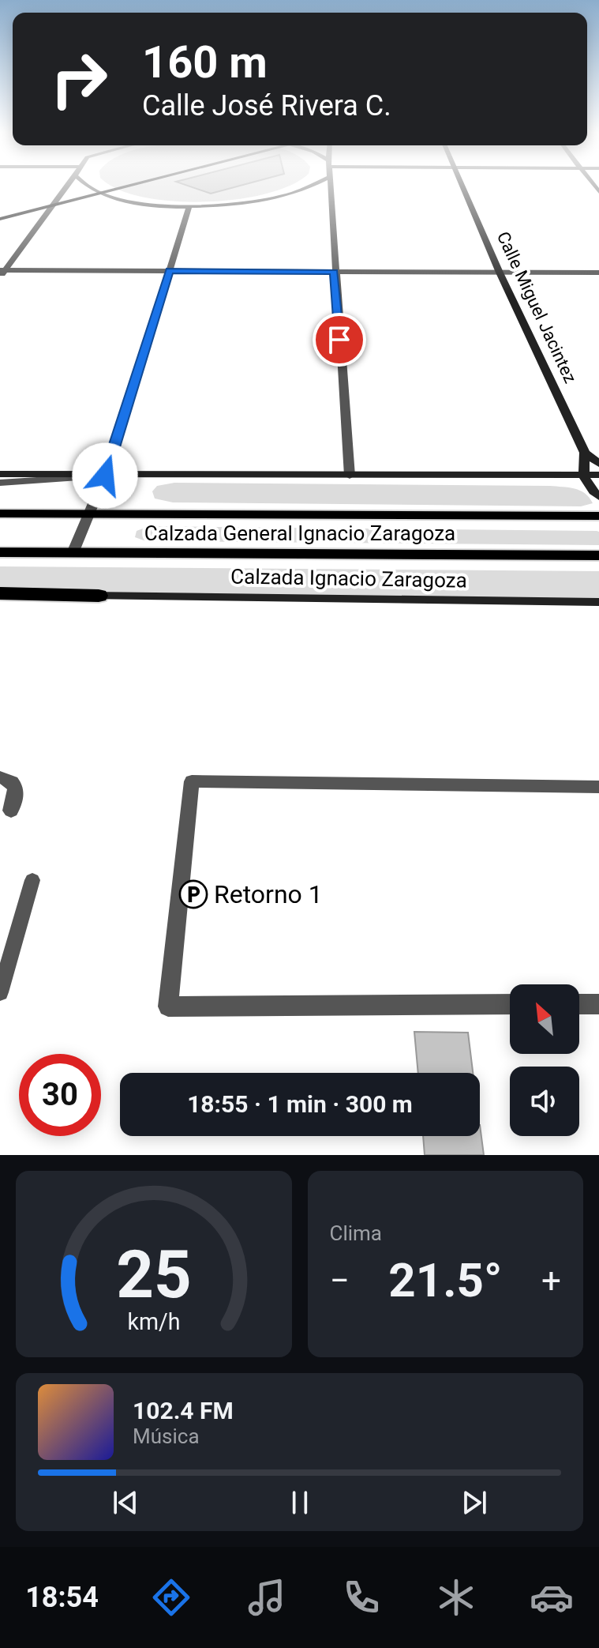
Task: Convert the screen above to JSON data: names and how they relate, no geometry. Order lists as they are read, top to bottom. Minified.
{"streets":{"main road":["Calzada General Ignacio Zaragoza"],"street":["Calle Miguel Jacintez","Calzada Ignacio Zaragoza"]},"places":{"parking":["Retorno 1"]},"north":"top left","page":{"turn":["160 m","Calle José Rivera C."],"limit":"30","trip":"18:55 · 1 min · 300 m","tile":"Clima","heat":["−","21.5°","+"],"song":["102.4 FM","Música"],"tabs":"18:54","gauge":["25","km/h"]}}
